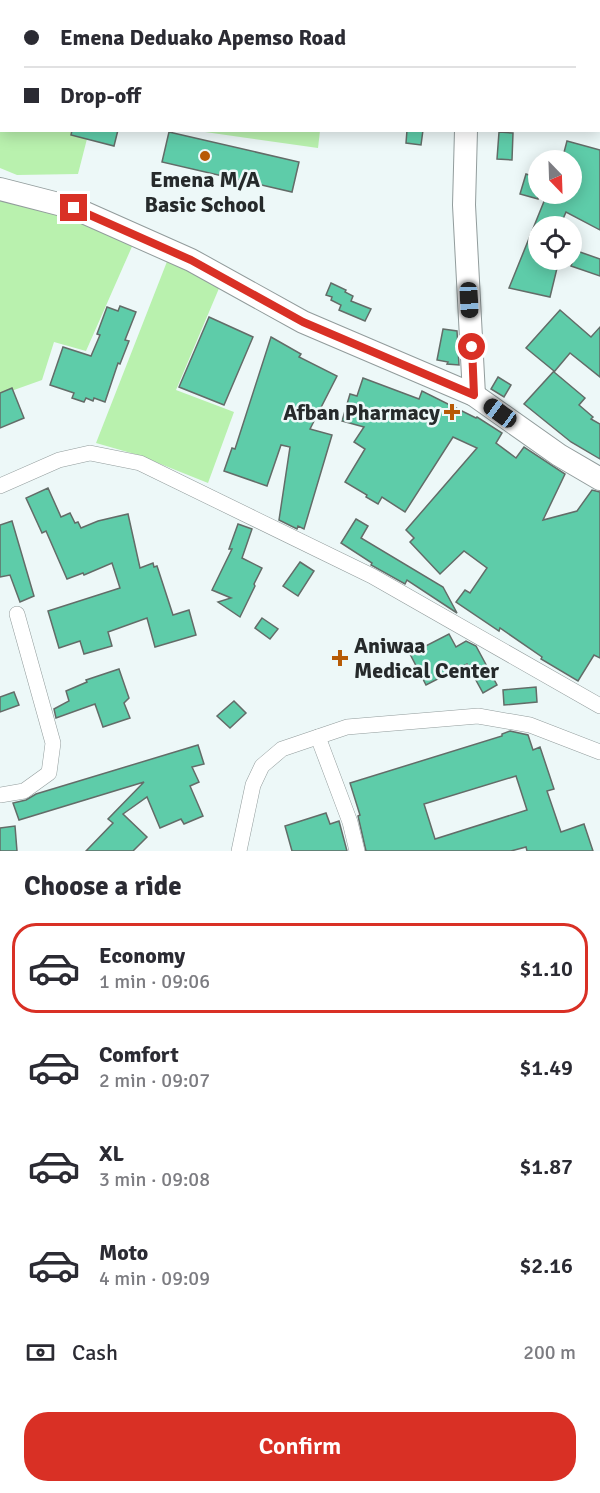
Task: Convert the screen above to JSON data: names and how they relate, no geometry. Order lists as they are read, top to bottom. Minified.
{"places":{"other":["Emena M/A Basic School"],"health":["Afban Pharmacy","Aniwaa Medical Center"]},"north":"bottom right","page":{"banner":["Emena Deduako Apemso Road","Drop-off"],"heading":"Choose a ride","list":[{"name":"Economy","note":"1 min · 09:06","value":"$1.10"},{"name":"Comfort","note":"2 min · 09:07","value":"$1.49"},{"name":"XL","note":"3 min · 09:08","value":"$1.87"},{"name":"Moto","note":"4 min · 09:09","value":"$2.16"}],"pay":["Cash","200 m"],"buttons":"Confirm"}}
